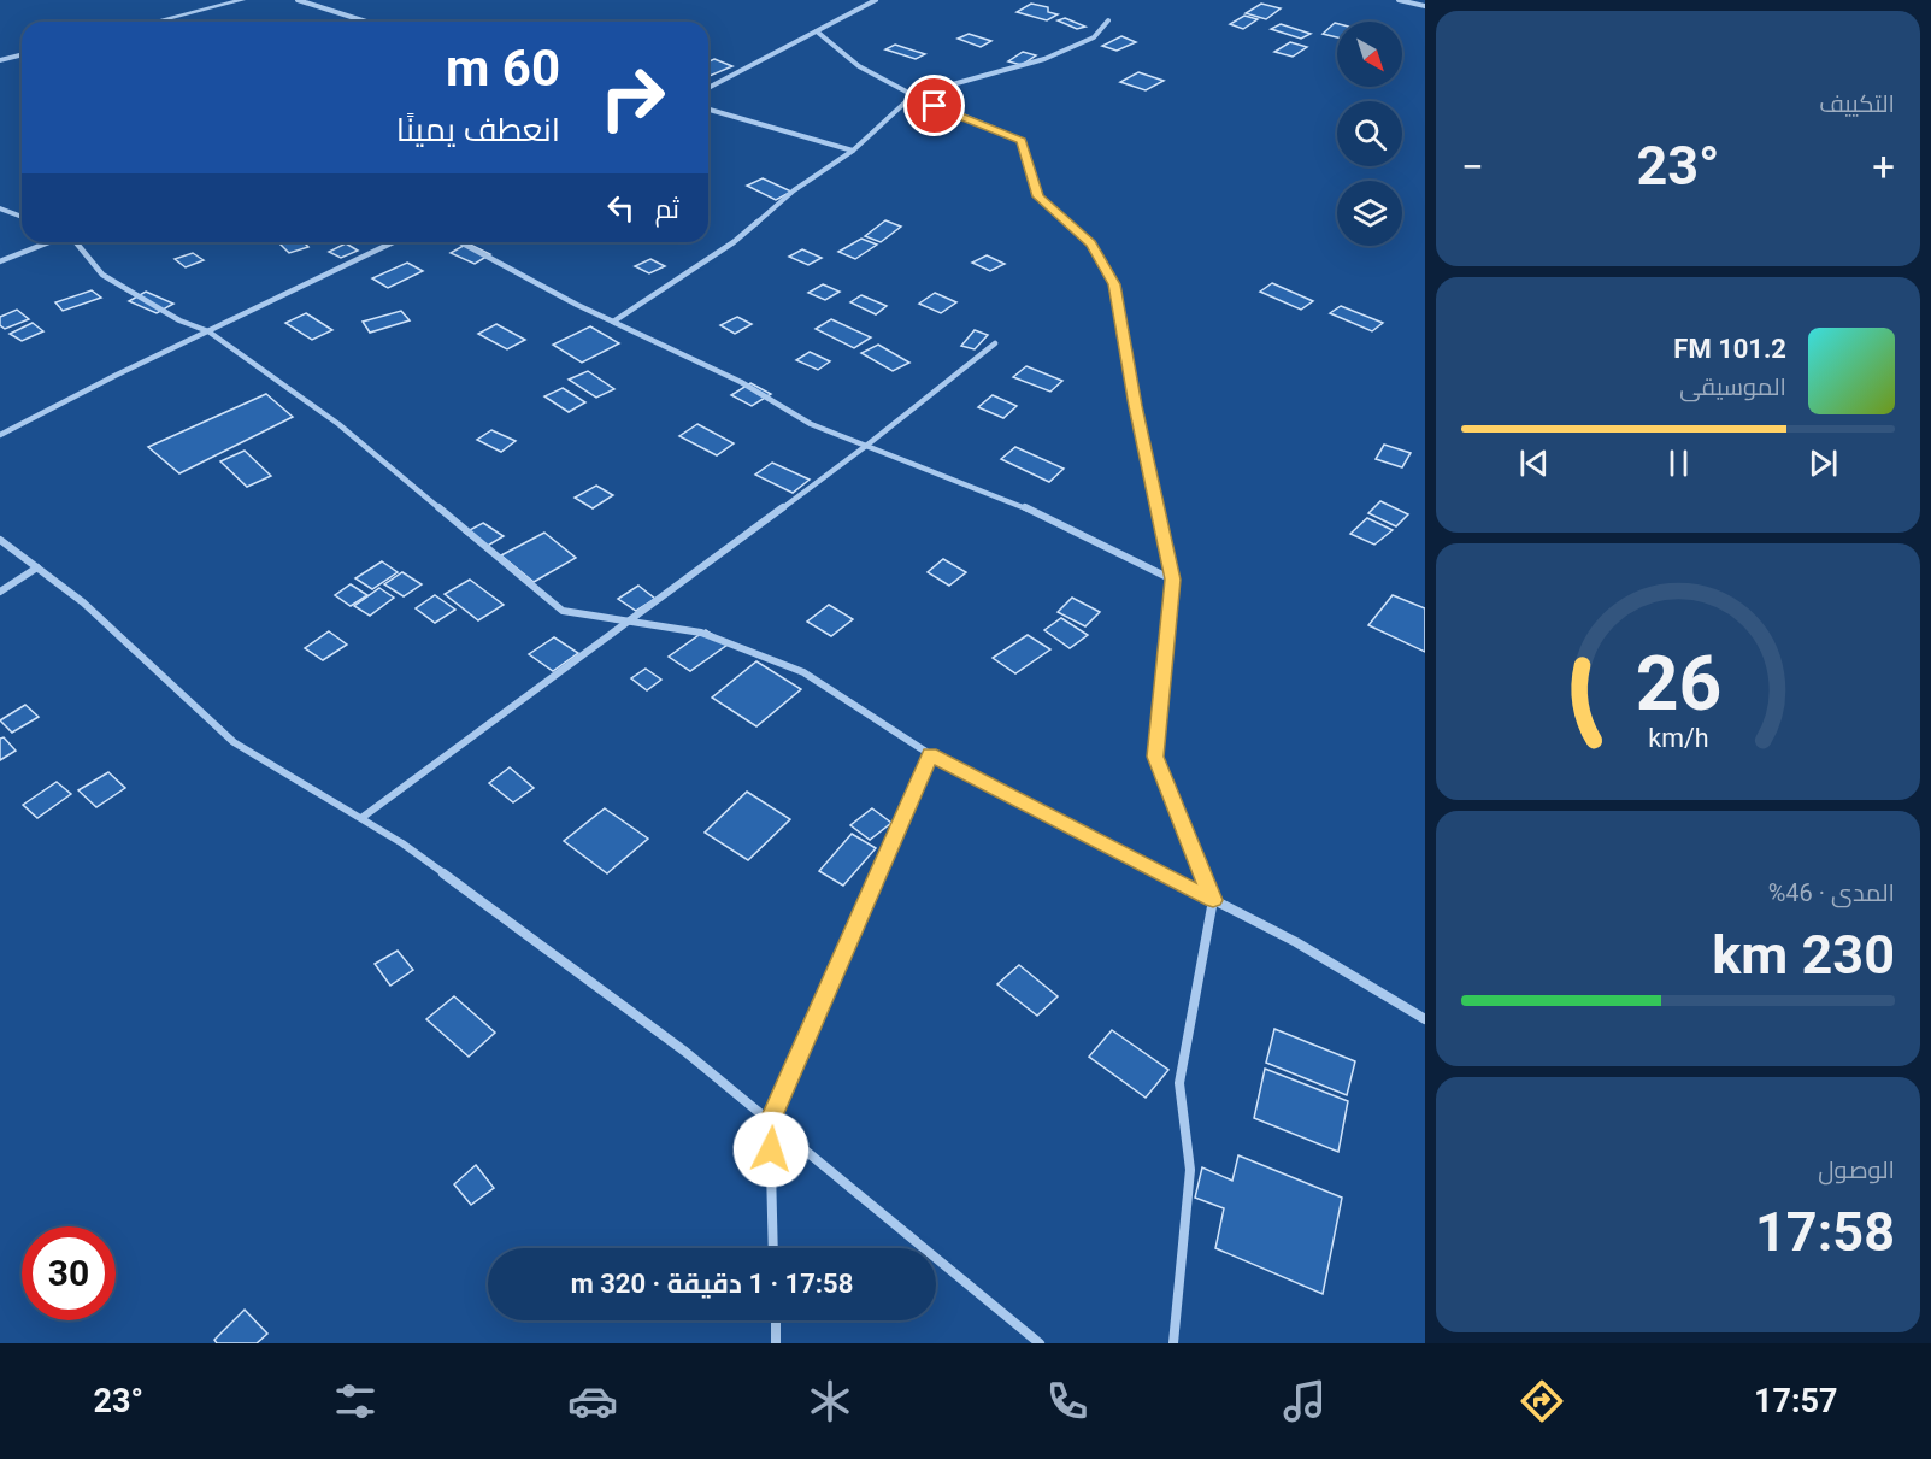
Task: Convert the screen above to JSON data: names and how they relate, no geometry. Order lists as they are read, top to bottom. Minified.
{"north":"bottom right","page":{"tile":["التكييف",["المدى · 46%","230 km"],["الوصول","17:58"]],"turn":["60 m","انعطف يمينًا"],"heat":["−","23°","+"],"then":"ثم","song":["101.2 FM","الموسيقى"],"limit":"30","trip":"17:58 · 1 دقيقة · 320 m","tabs":["17:57","23°"],"gauge":["26","km/h"]}}
